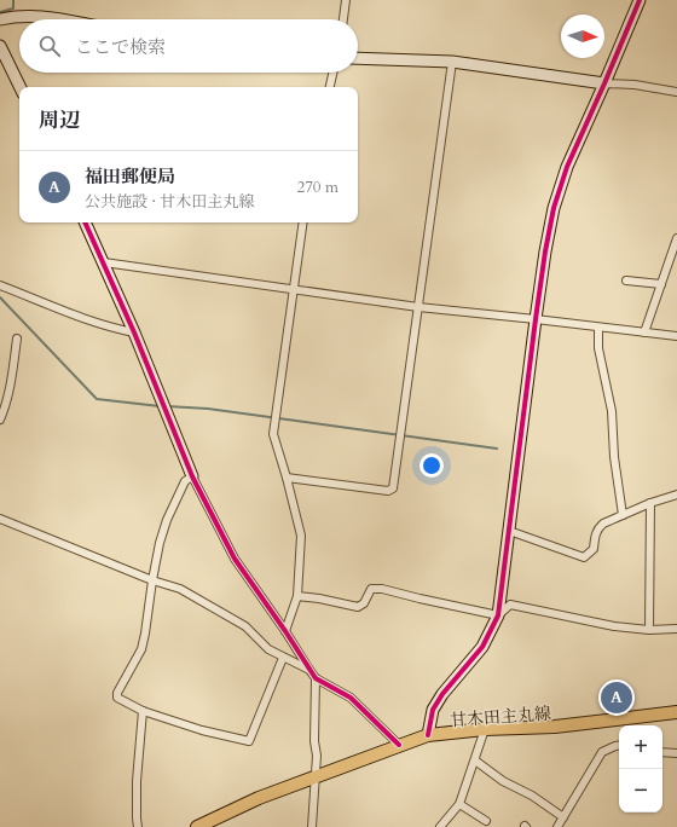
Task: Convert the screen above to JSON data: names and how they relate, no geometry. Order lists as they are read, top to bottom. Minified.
{"streets":{"main road":["甘木田主丸線"]},"north":"right","page":{"search":"ここで検索","heading":"周辺","list":[{"mark":"A","name":"福田郵便局","note":"公共施設 · 甘木田主丸線","value":"270 m"}],"pins":"A","map_buttons":["+","−"]}}
